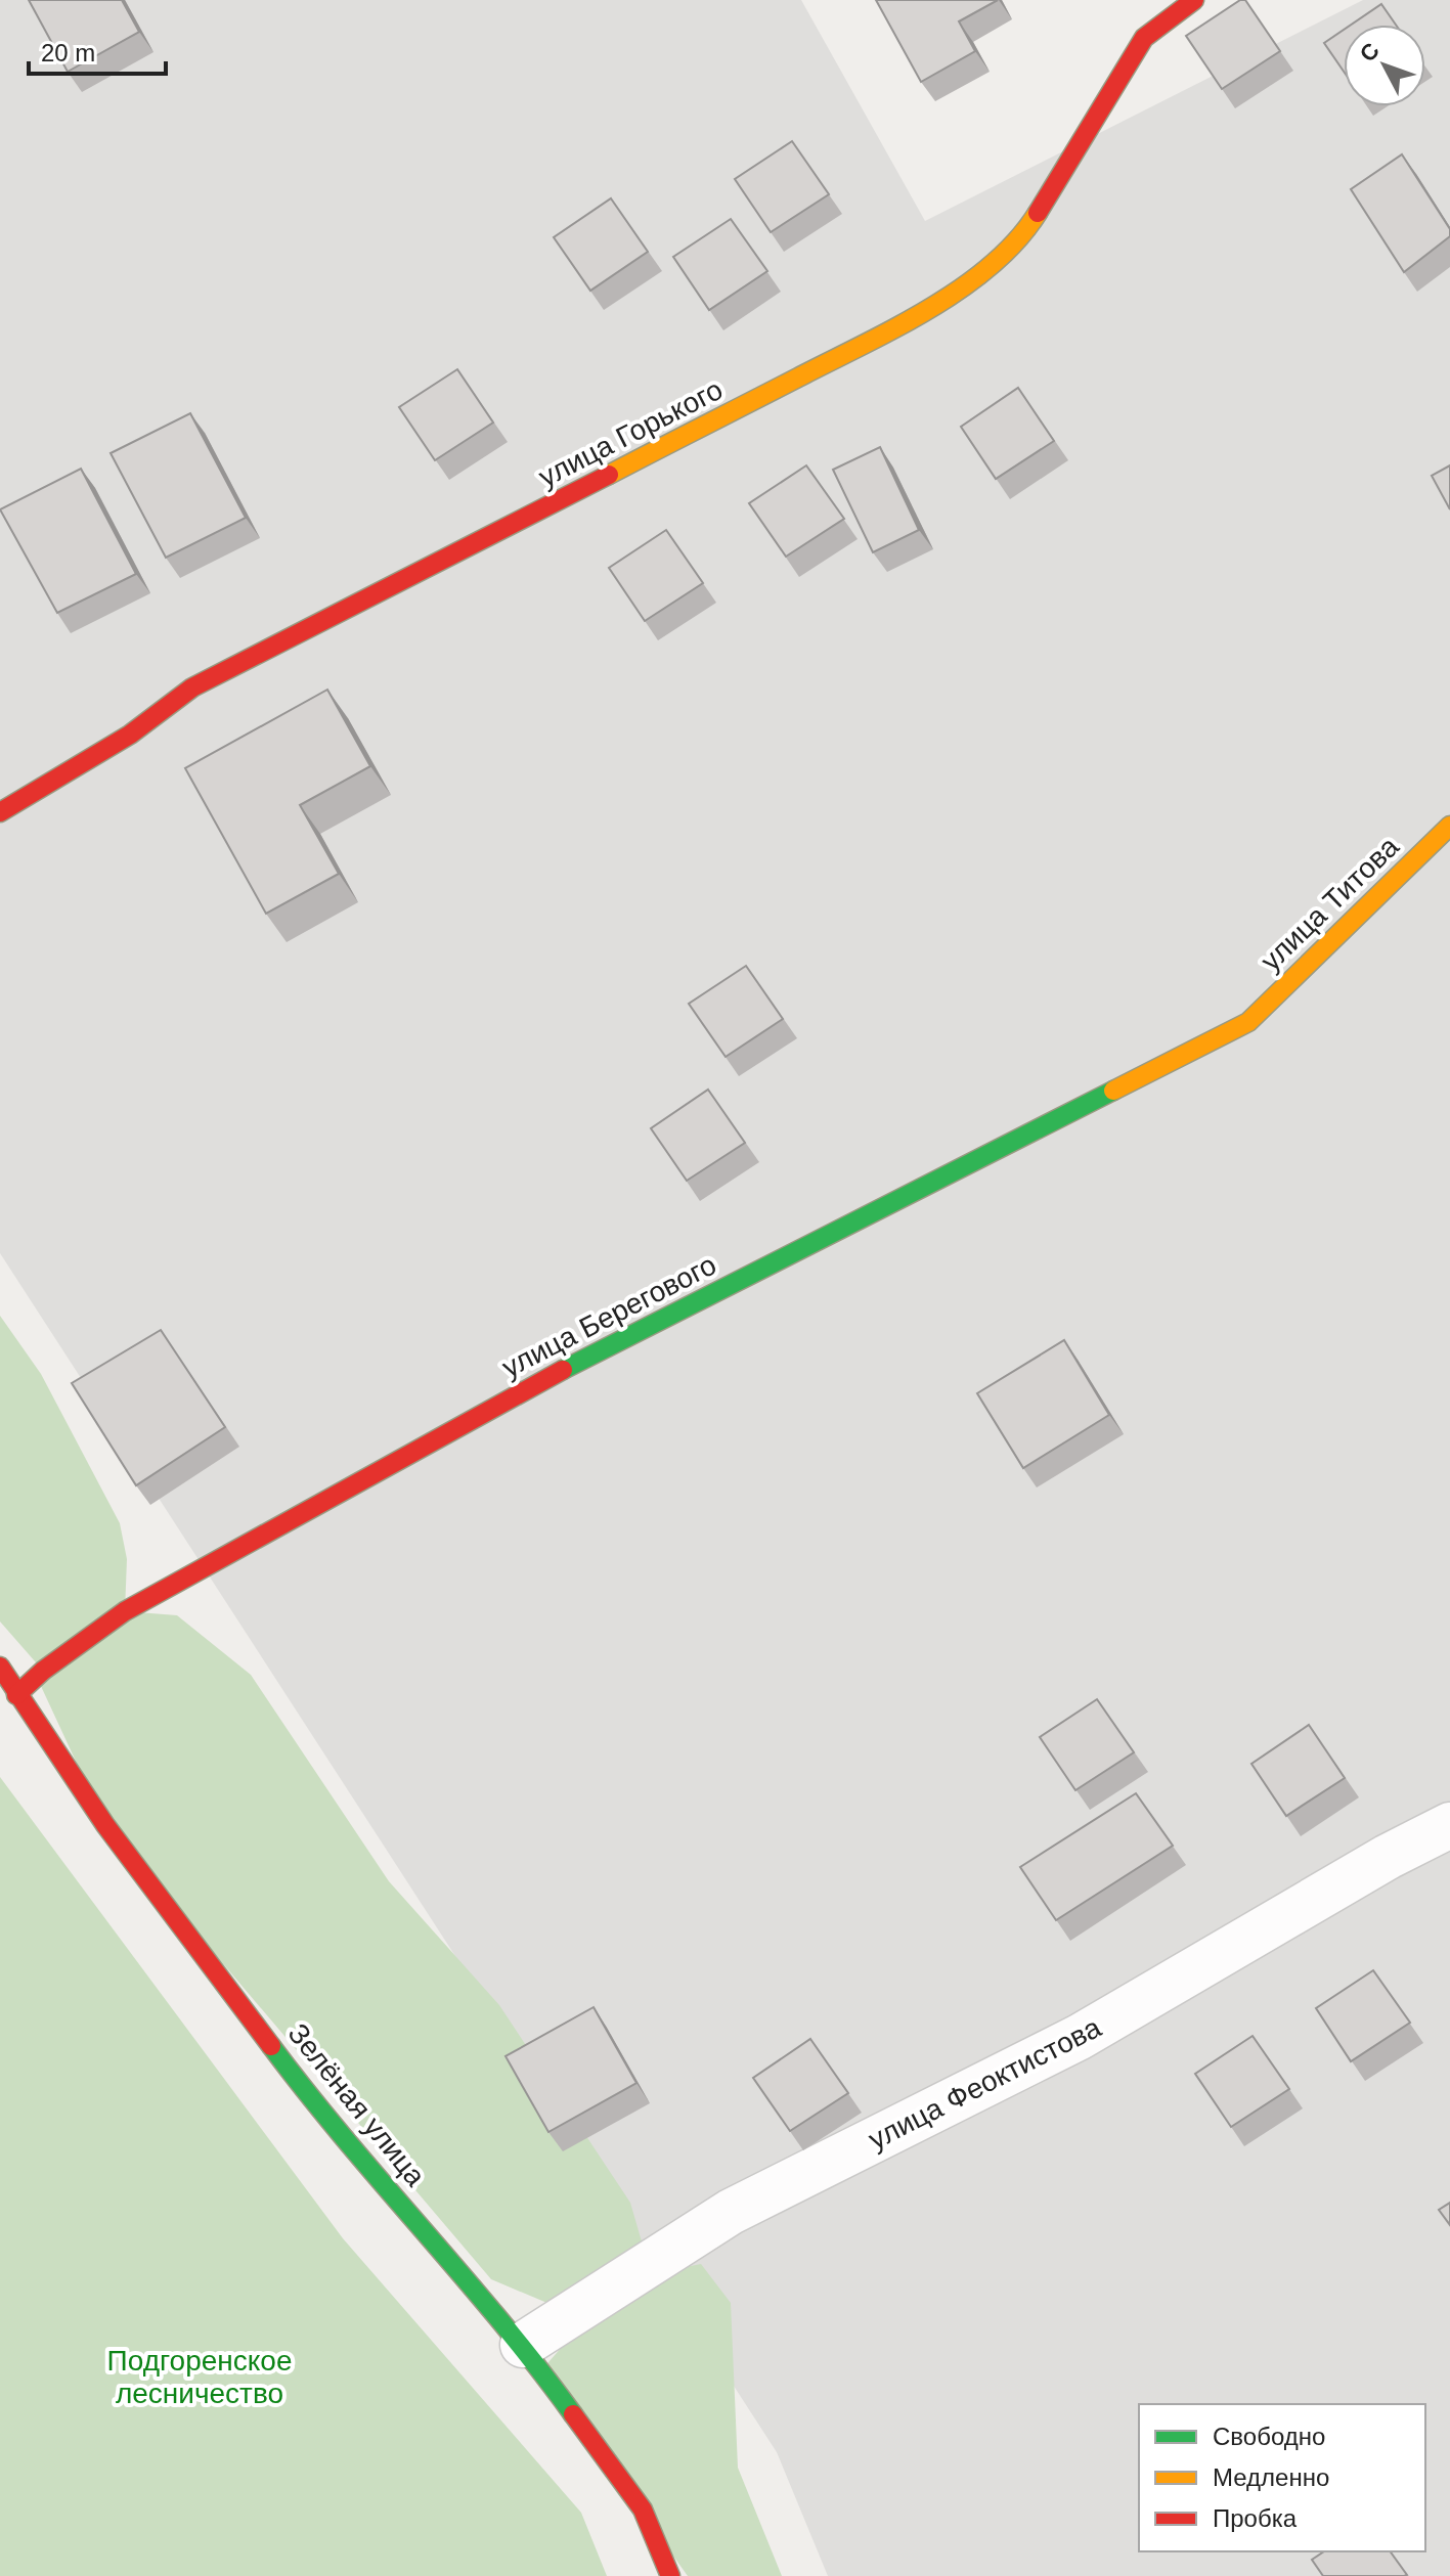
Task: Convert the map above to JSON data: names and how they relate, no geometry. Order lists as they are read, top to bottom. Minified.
{"streets":{"street":["улица Горького","улица Титова","улица Берегового","улица Феоктистова","Зелёная улица"]},"crossings":[["улица Титова","улица Берегового"],["улица Берегового","Зелёная улица"],["улица Феоктистова","Зелёная улица"]],"parks":["Подгоренское лесничество"],"legend":["Свободно","Медленно","Пробка"],"scale_bar":"20 m","north":"top left"}
